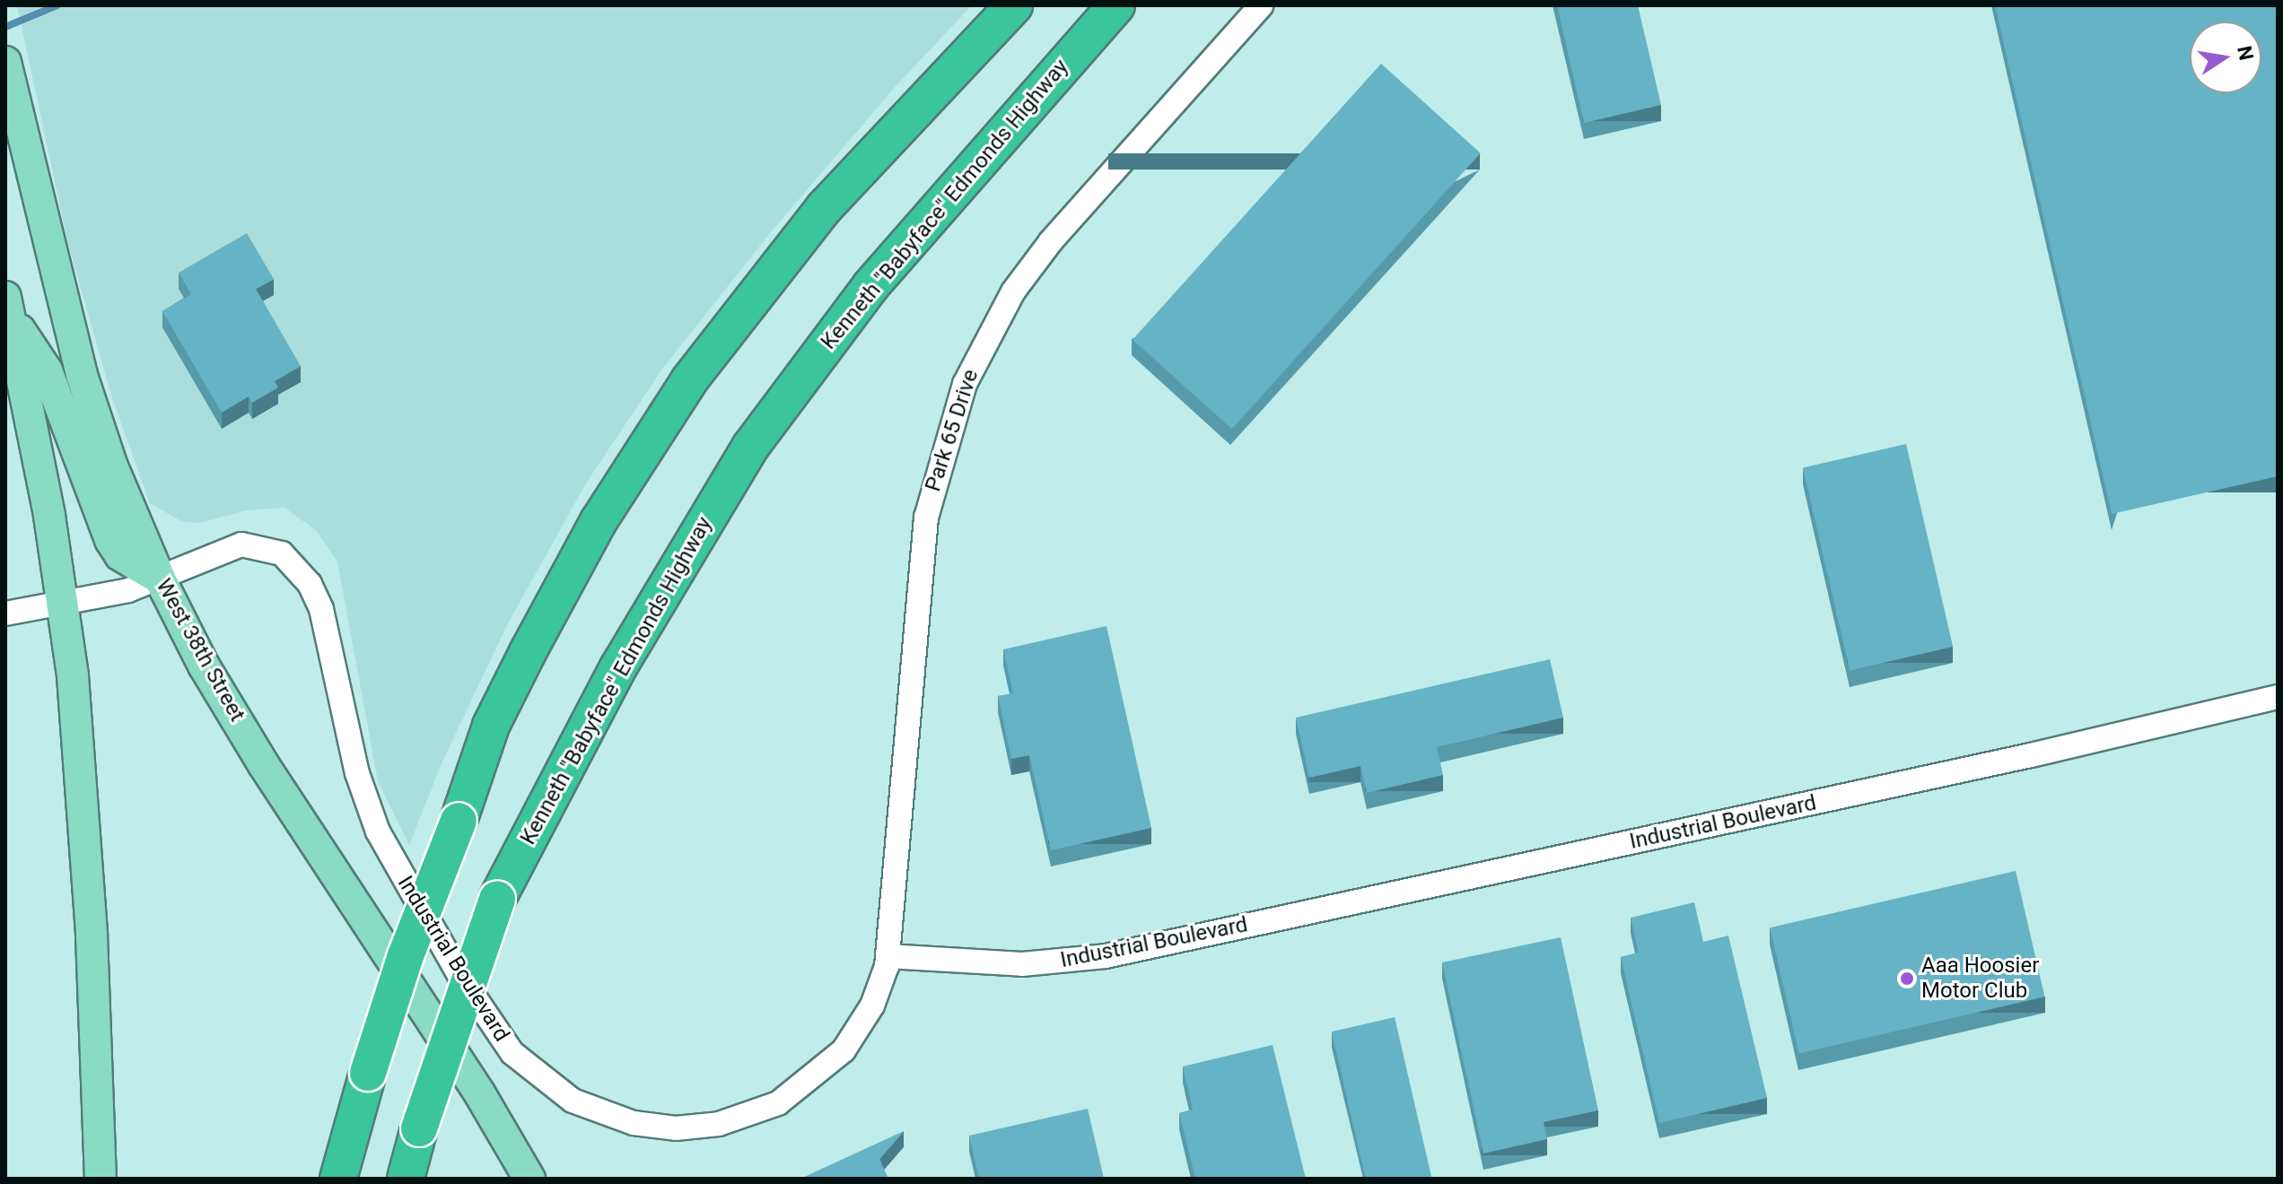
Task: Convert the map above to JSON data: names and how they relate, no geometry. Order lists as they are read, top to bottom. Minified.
{"streets":{"highway":["Kenneth \"Babyface\" Edmonds Highway"],"main road":["West 38th Street"],"street":["Park 65 Drive","Industrial Boulevard"]},"crossings":[["Park 65 Drive","Industrial Boulevard"],["West 38th Street","Industrial Boulevard"]],"places":["Aaa Hoosier Motor Club"],"north":"right"}
